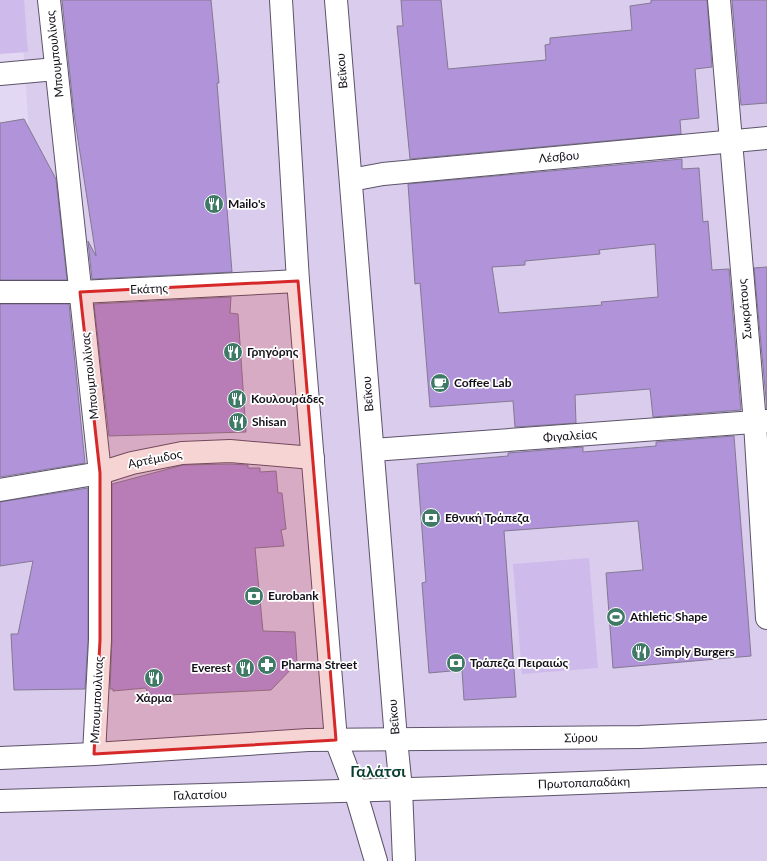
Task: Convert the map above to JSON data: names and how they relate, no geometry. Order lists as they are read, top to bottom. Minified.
{"streets":{"street":["Μπουμπουλίνας","Βεΐκου","Λέσβου","Εκάτης","Σωκράτους","Φιγαλείας","Αρτέμιδος","Σύρου","Πρωτοπαπαδάκη","Γαλατσίου"]},"crossings":[["Μπουμπουλίνας","Εκάτης"],["Μπουμπουλίνας","Αρτέμιδος"],["Βεΐκου","Λέσβου"],["Βεΐκου","Φιγαλείας"],["Βεΐκου","Σύρου"],["Βεΐκου","Πρωτοπαπαδάκη"],["Βεΐκου","Γαλατσίου"],["Λέσβου","Σωκράτους"],["Σωκράτους","Φιγαλείας"],["Πρωτοπαπαδάκη","Γαλατσίου"]],"districts":["Γαλάτσι"],"places":{"restaurant":["Mailo's","Γρηγόρης","Κουλουράδες","Shisan","Simply Burgers","Everest","Χάρμα"],"cafe":["Coffee Lab"],"bank":["Εθνική Τράπεζα","Eurobank","Τράπεζα Πειραιώς"],"sports":["Athletic Shape"],"pharmacy":["Pharma Street"]}}
